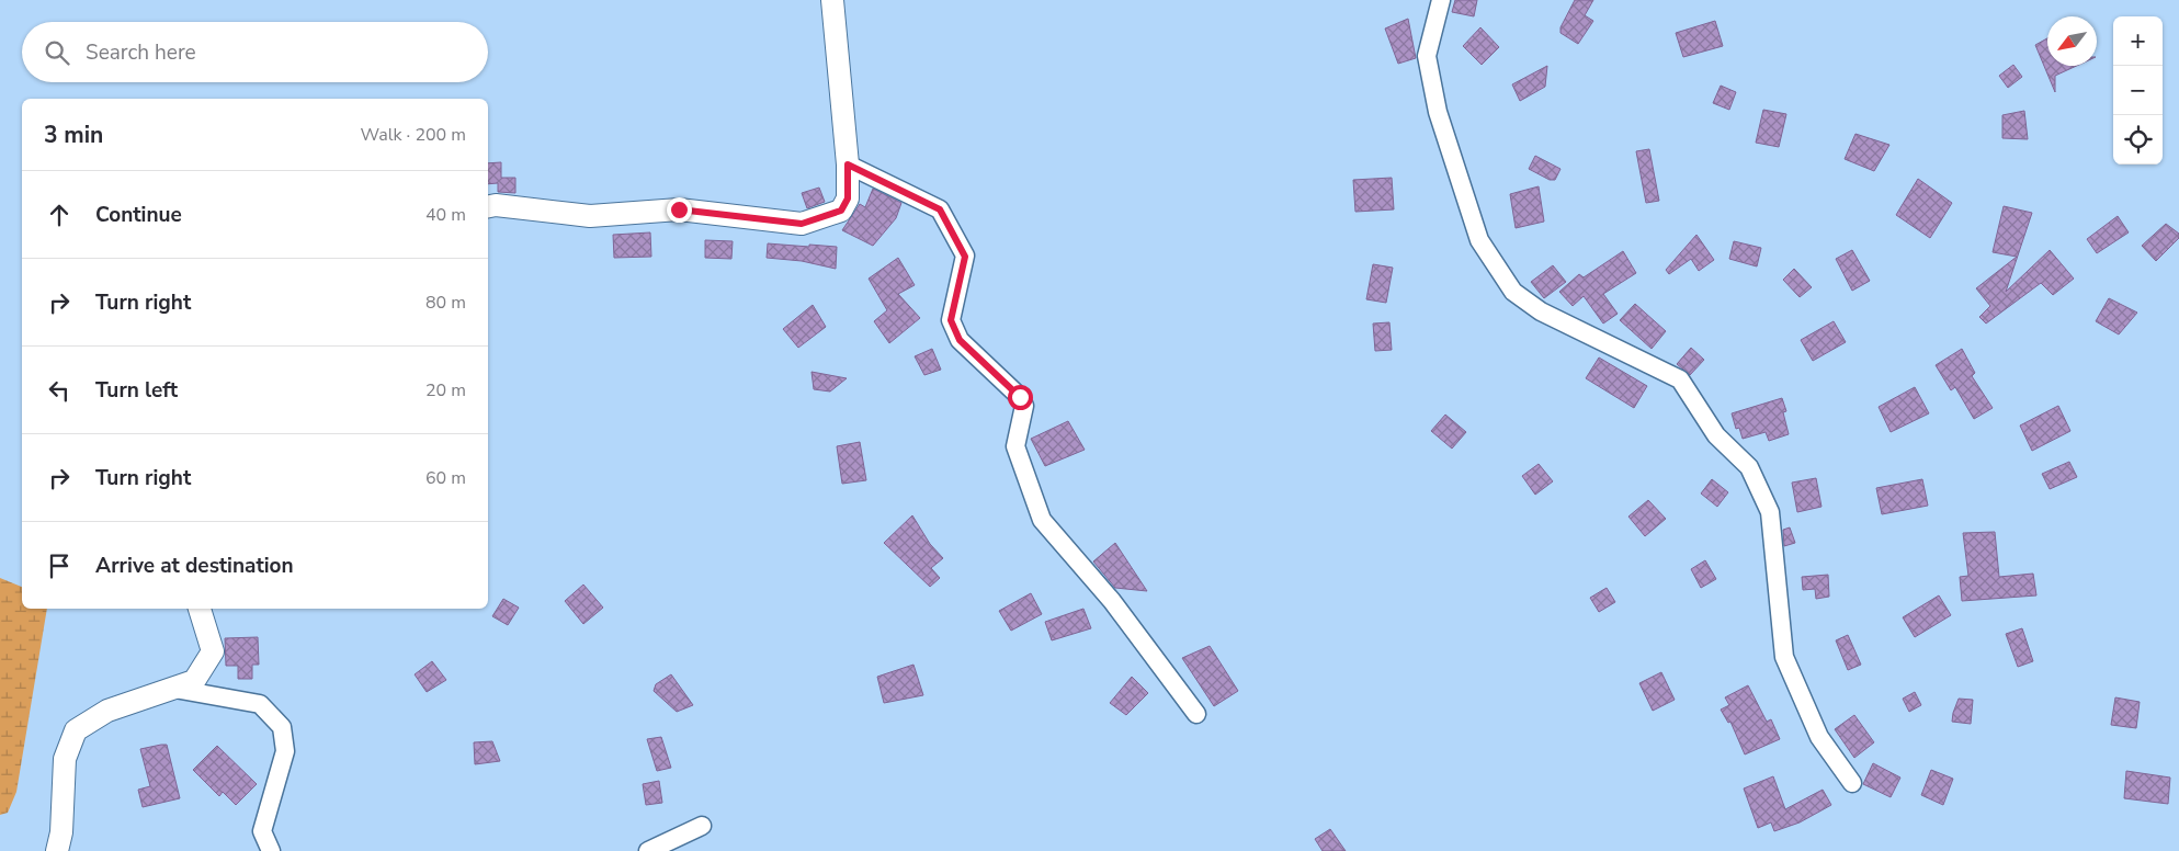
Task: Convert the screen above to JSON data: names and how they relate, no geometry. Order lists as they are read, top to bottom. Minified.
{"north":"bottom left","page":{"map_buttons":["+","−"],"search":"Search here","heading":["3 min","Walk · 200 m"],"list":[["Continue","40 m"],["Turn right","80 m"],["Turn left","20 m"],["Turn right","60 m"],"Arrive at destination"]}}
